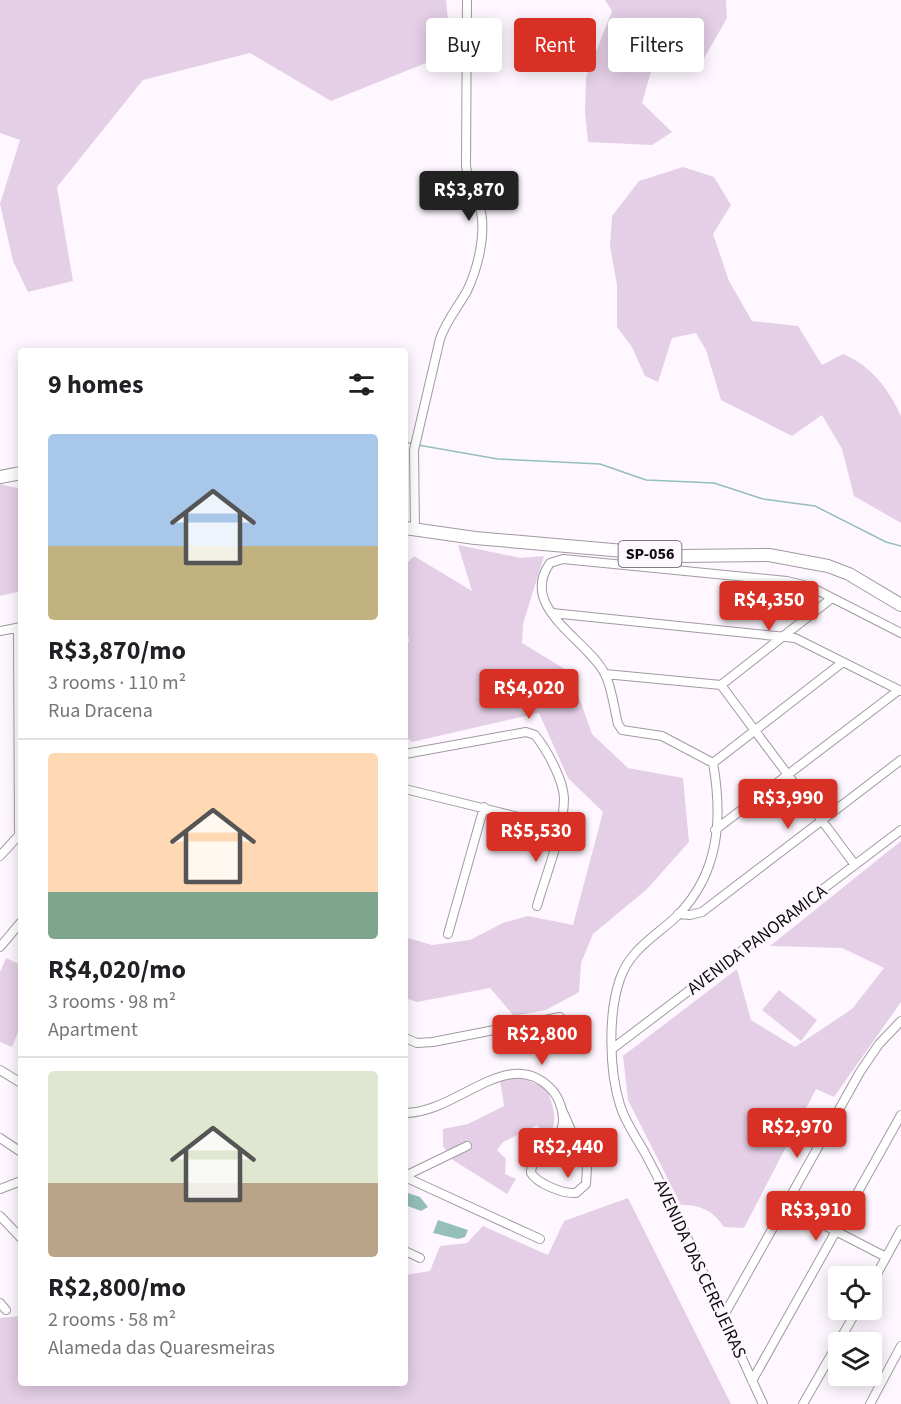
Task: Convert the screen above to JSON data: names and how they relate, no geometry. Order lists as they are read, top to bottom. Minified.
{"streets":{"main road":["SP-056"],"street":["AVENIDA PANORAMICA","AVENIDA DAS CEREJEIRAS"]},"crossings":[["AVENIDA PANORAMICA","AVENIDA DAS CEREJEIRAS"]],"page":{"chip":["Buy","Rent","Filters"],"price":["R$3,870","R$4,350","R$4,020","R$3,990","R$5,530","R$2,800","R$2,970","R$2,440","R$3,910"],"heading":"9 homes","list":[{"name":"R$3,870/mo","note":"3 rooms · 110 m² · Rua Dracena"},{"name":"R$4,020/mo","note":"3 rooms · 98 m² · Apartment"},{"name":"R$2,800/mo","note":"2 rooms · 58 m² · Alameda das Quaresmeiras"}]}}
